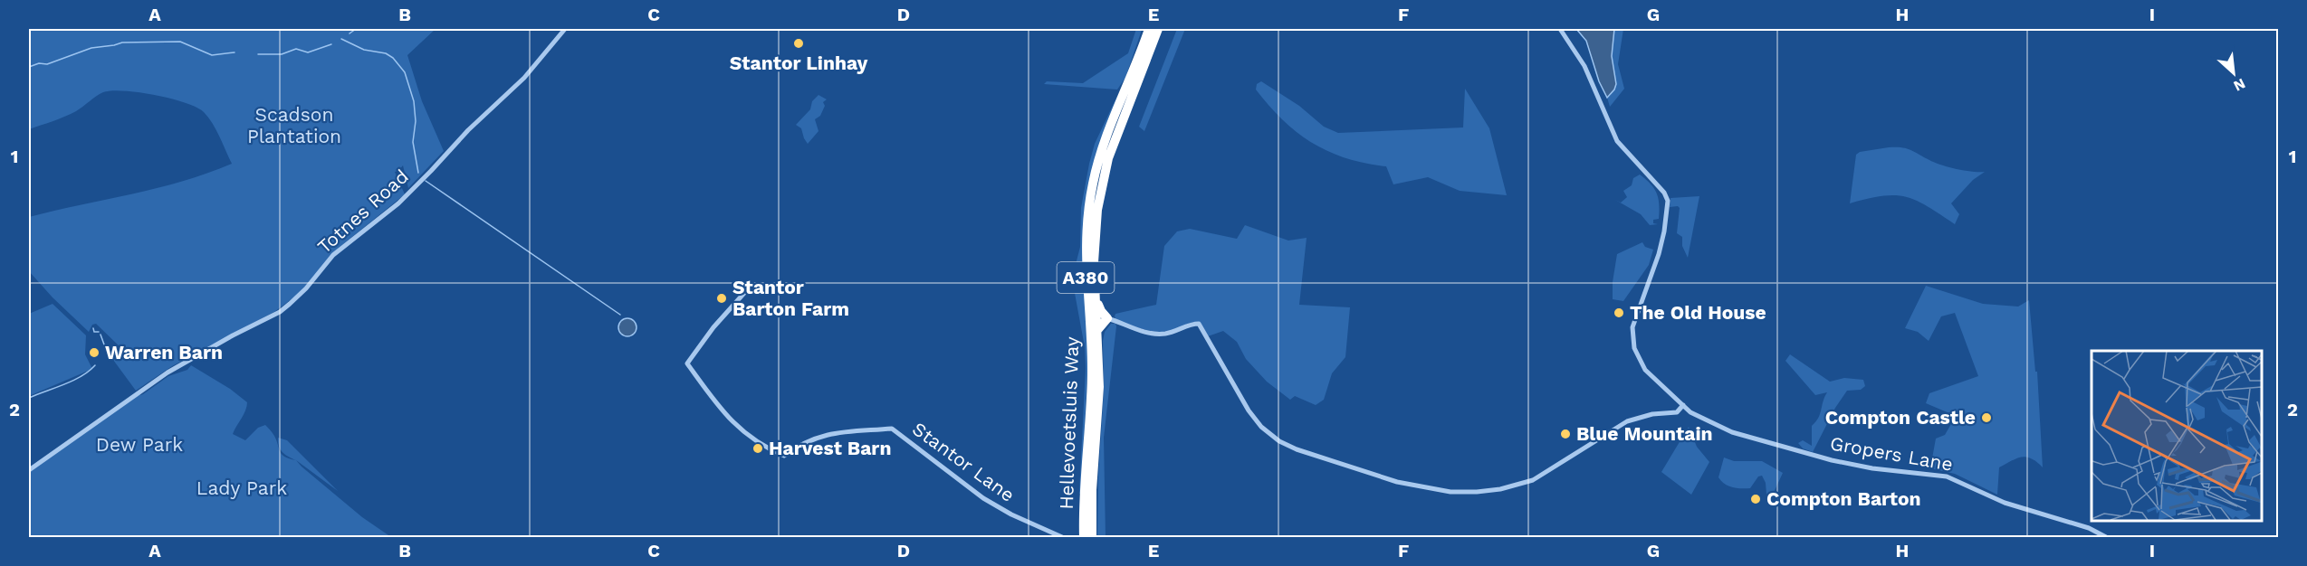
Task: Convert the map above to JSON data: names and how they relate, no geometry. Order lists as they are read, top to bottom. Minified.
{"streets":{"highway":["A380","Hellevoetsluis Way"],"street":["Totnes Road","Gropers Lane","Stantor Lane"]},"parks":["Scadson Plantation","Dew Park","Lady Park"],"places":["Stantor Linhay","Stantor Barton Farm","The Old House","Warren Barn","Compton Castle","Blue Mountain","Harvest Barn","Compton Barton"],"north":"bottom right","grid":{"columns":["A","B","C","D","E","F","G","H","I"],"rows":["1","2"]}}
